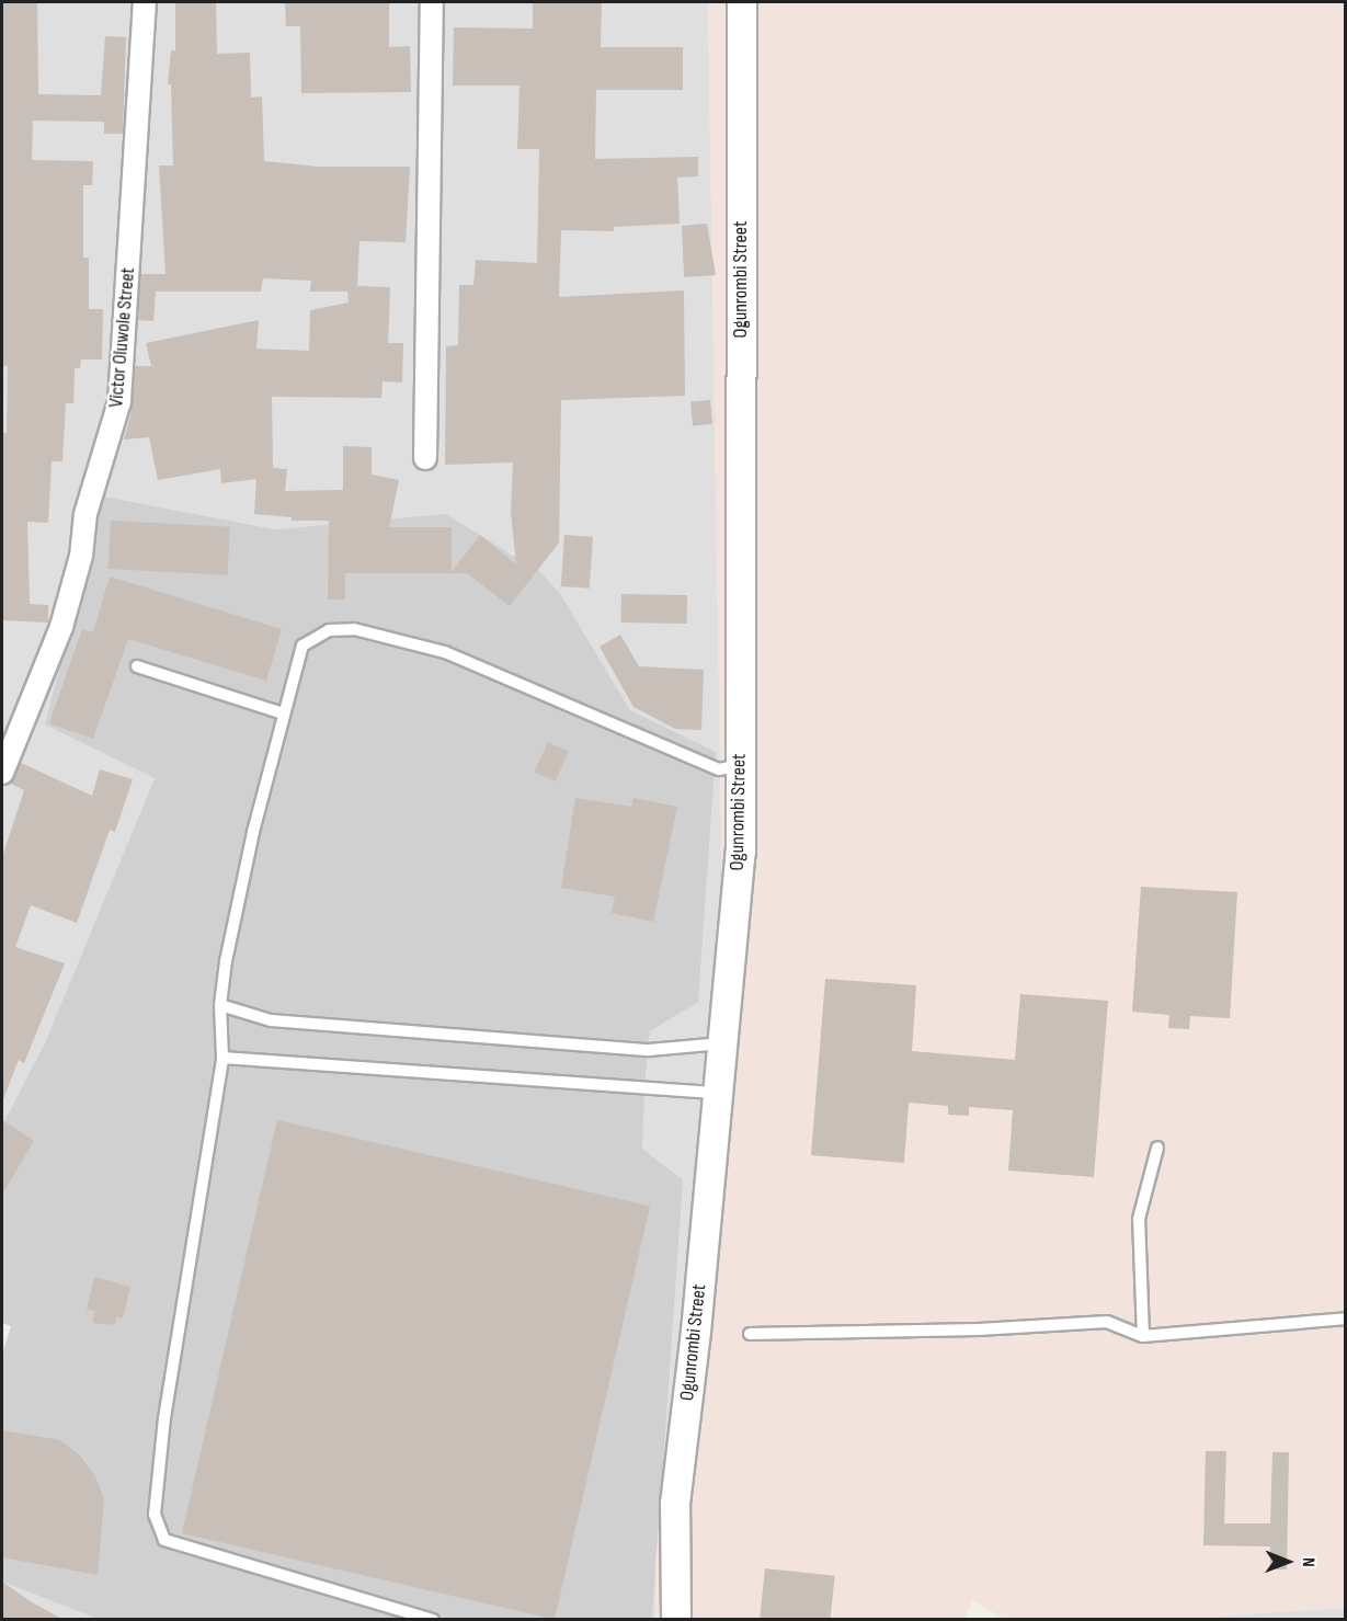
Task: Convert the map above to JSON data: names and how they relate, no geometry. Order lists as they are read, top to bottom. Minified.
{"streets":{"street":["Ogunrombi Street","Victor Oluwole Street"]},"north":"right"}
